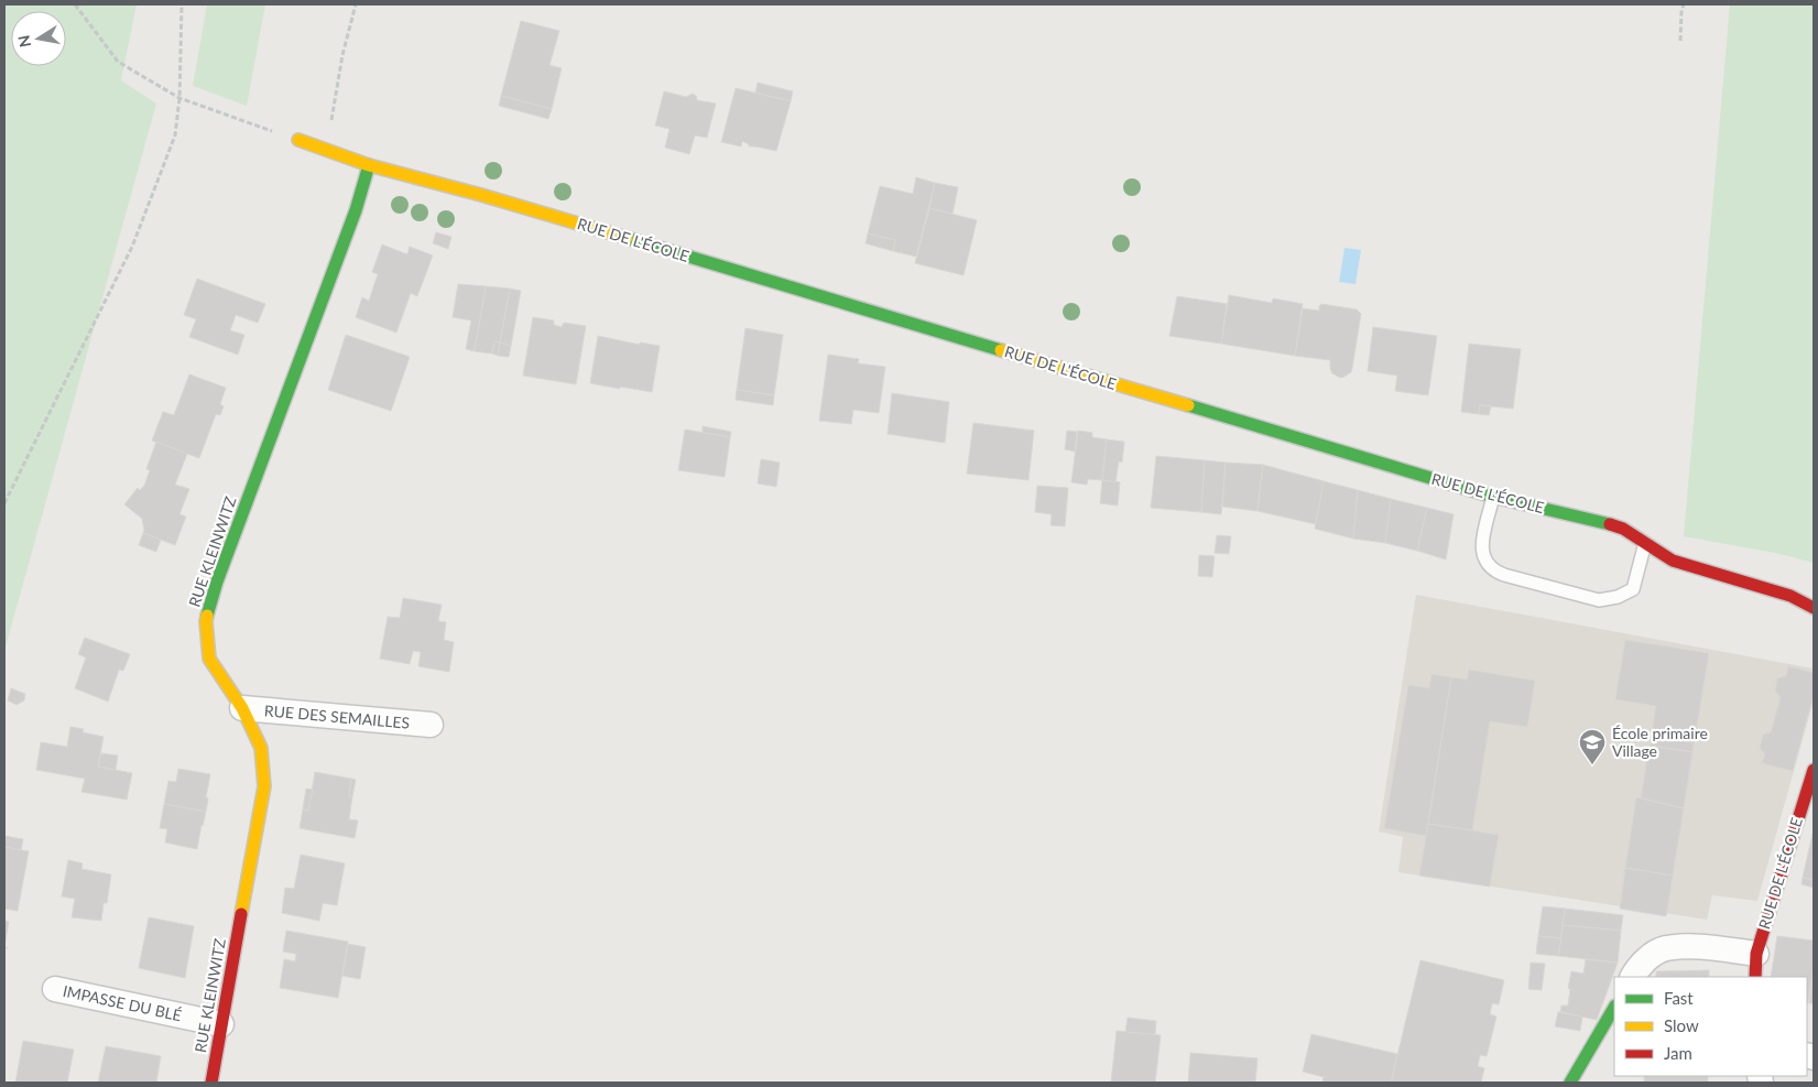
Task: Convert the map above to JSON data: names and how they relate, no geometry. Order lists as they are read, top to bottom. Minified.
{"streets":{"street":["RUE DE L'ÉCOLE","RUE KLEINWITZ","RUE DES SEMAILLES","IMPASSE DU BLÉ"]},"crossings":[["RUE DE L'ÉCOLE","RUE KLEINWITZ"],["RUE KLEINWITZ","RUE DES SEMAILLES"],["RUE KLEINWITZ","IMPASSE DU BLÉ"]],"places":{"school or university":["École primaire Village"]},"legend":["Fast","Slow","Jam"],"north":"left"}
